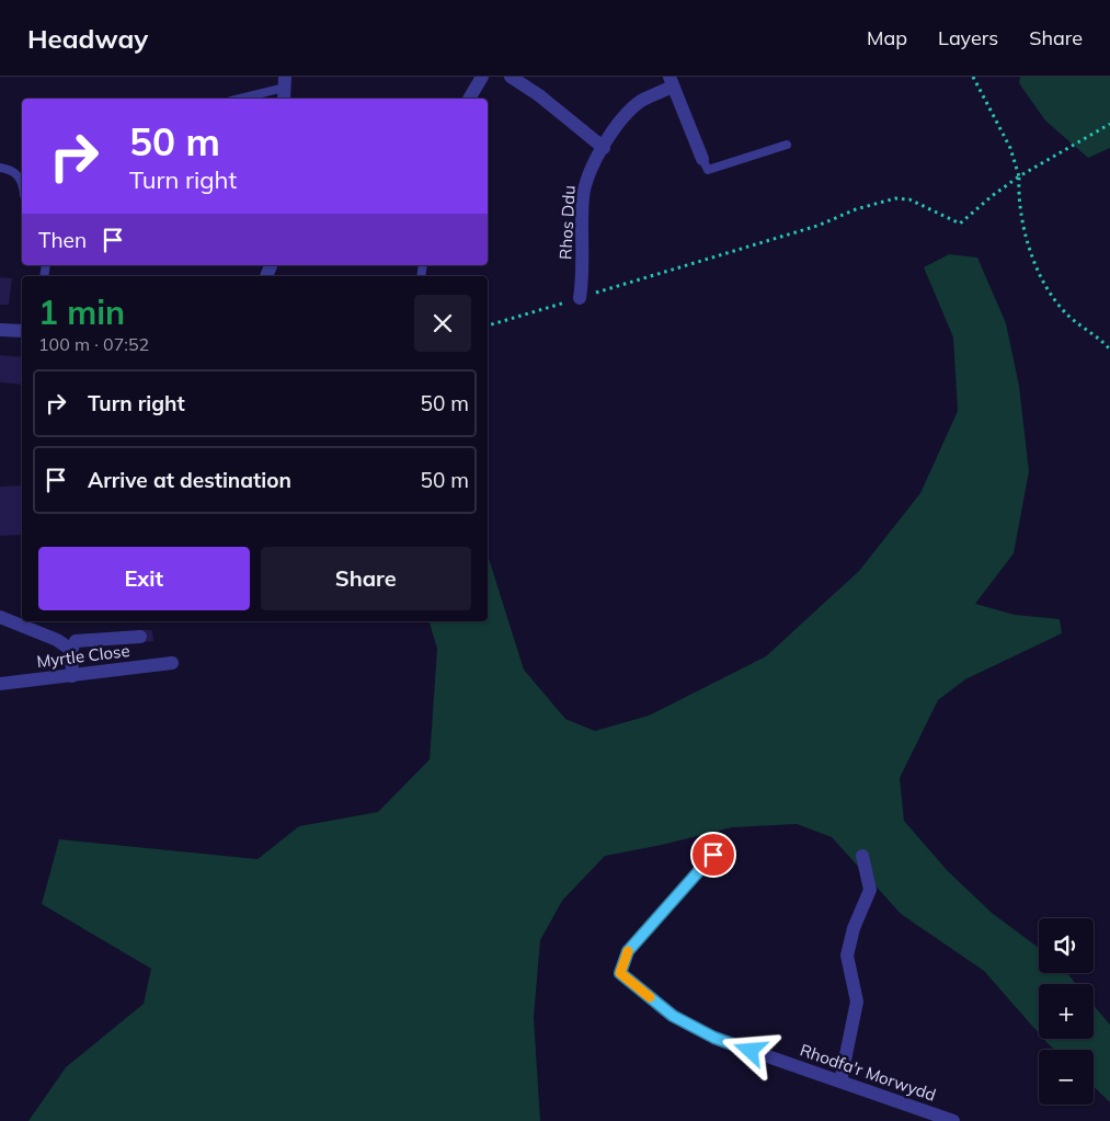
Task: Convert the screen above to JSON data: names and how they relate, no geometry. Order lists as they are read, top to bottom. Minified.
{"streets":{"street":["Rhos Ddu","Myrtle Close","Rhodfa'r Morwydd"]},"page":{"header":"Headway","nav":["Map","Layers","Share"],"turn":["50 m","Turn right"],"then":"Then","heading":["1 min","100 m · 07:52"],"list":[{"name":"Turn right","value":"50 m"},{"name":"Arrive at destination","value":"50 m"}],"buttons":["Exit","Share"],"map_buttons":["+","−"]}}
